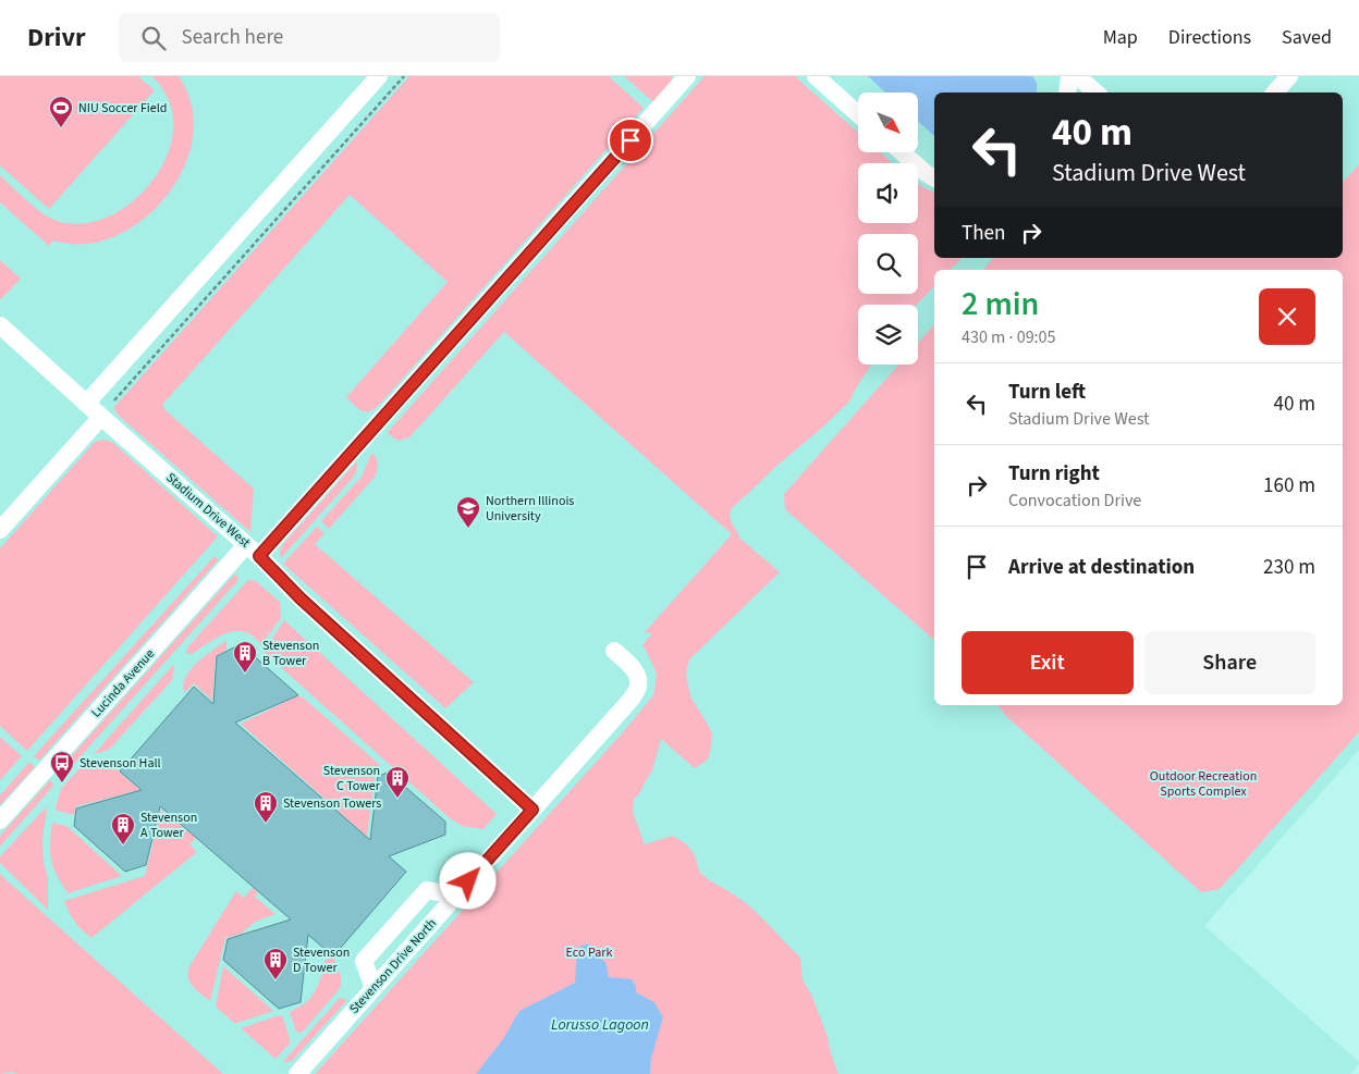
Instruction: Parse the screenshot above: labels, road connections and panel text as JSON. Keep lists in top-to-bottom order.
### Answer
{
  "streets": {
    "street": ["Stadium Drive West", "Lucinda Avenue", "Stevenson Drive North"]
  },
  "crossings": [
    ["Stadium Drive West", "Lucinda Avenue"],
    ["Stadium Drive West", "Stevenson Drive North"]
  ],
  "water": ["Lorusso Lagoon"],
  "parks": ["Outdoor Recreation Sports Complex", "Eco Park"],
  "places": {
    "sports": ["NIU Soccer Field"],
    "school or university": ["Northern Illinois University"],
    "building": [
      "Stevenson B Tower",
      "Stevenson C Tower",
      "Stevenson Towers",
      "Stevenson A Tower",
      "Stevenson D Tower"
    ],
    "bus stop": ["Stevenson Hall"]
  },
  "north": "bottom right",
  "page": {
    "header": "Drivr",
    "search": "Search here",
    "nav": ["Map", "Directions", "Saved"],
    "turn": ["40 m", "Stadium Drive West"],
    "then": "Then",
    "heading": ["2 min", "430 m · 09:05"],
    "list": [
      {
        "name": "Turn left",
        "note": "Stadium Drive West",
        "value": "40 m"
      },
      {
        "name": "Turn right",
        "note": "Convocation Drive",
        "value": "160 m"
      },
      {
        "name": "Arrive at destination",
        "value": "230 m"
      }
    ],
    "buttons": ["Exit", "Share"]
  }
}
